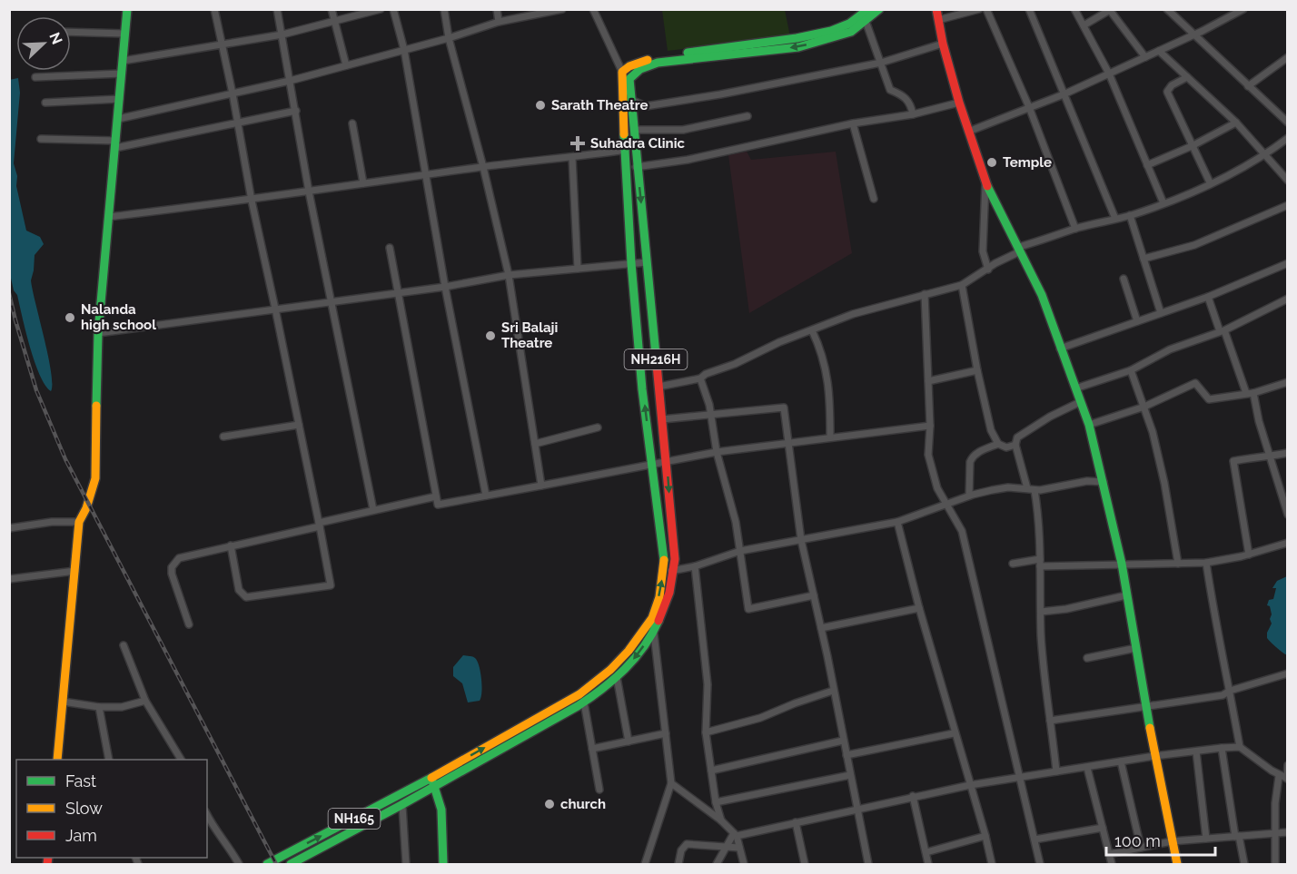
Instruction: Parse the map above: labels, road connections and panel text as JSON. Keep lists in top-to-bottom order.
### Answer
{
  "streets": {
    "main road": ["NH216H", "NH165"]
  },
  "crossings": [
    ["NH216H", "NH165"]
  ],
  "places": {
    "other": [
      "Sarath Theatre",
      "Temple",
      "Nalanda high school",
      "Sri Balaji Theatre",
      "church"
    ],
    "health": ["Suhadra Clinic"]
  },
  "legend": ["Fast", "Slow", "Jam"],
  "scale_bar": "100 m",
  "north": "top right"
}
